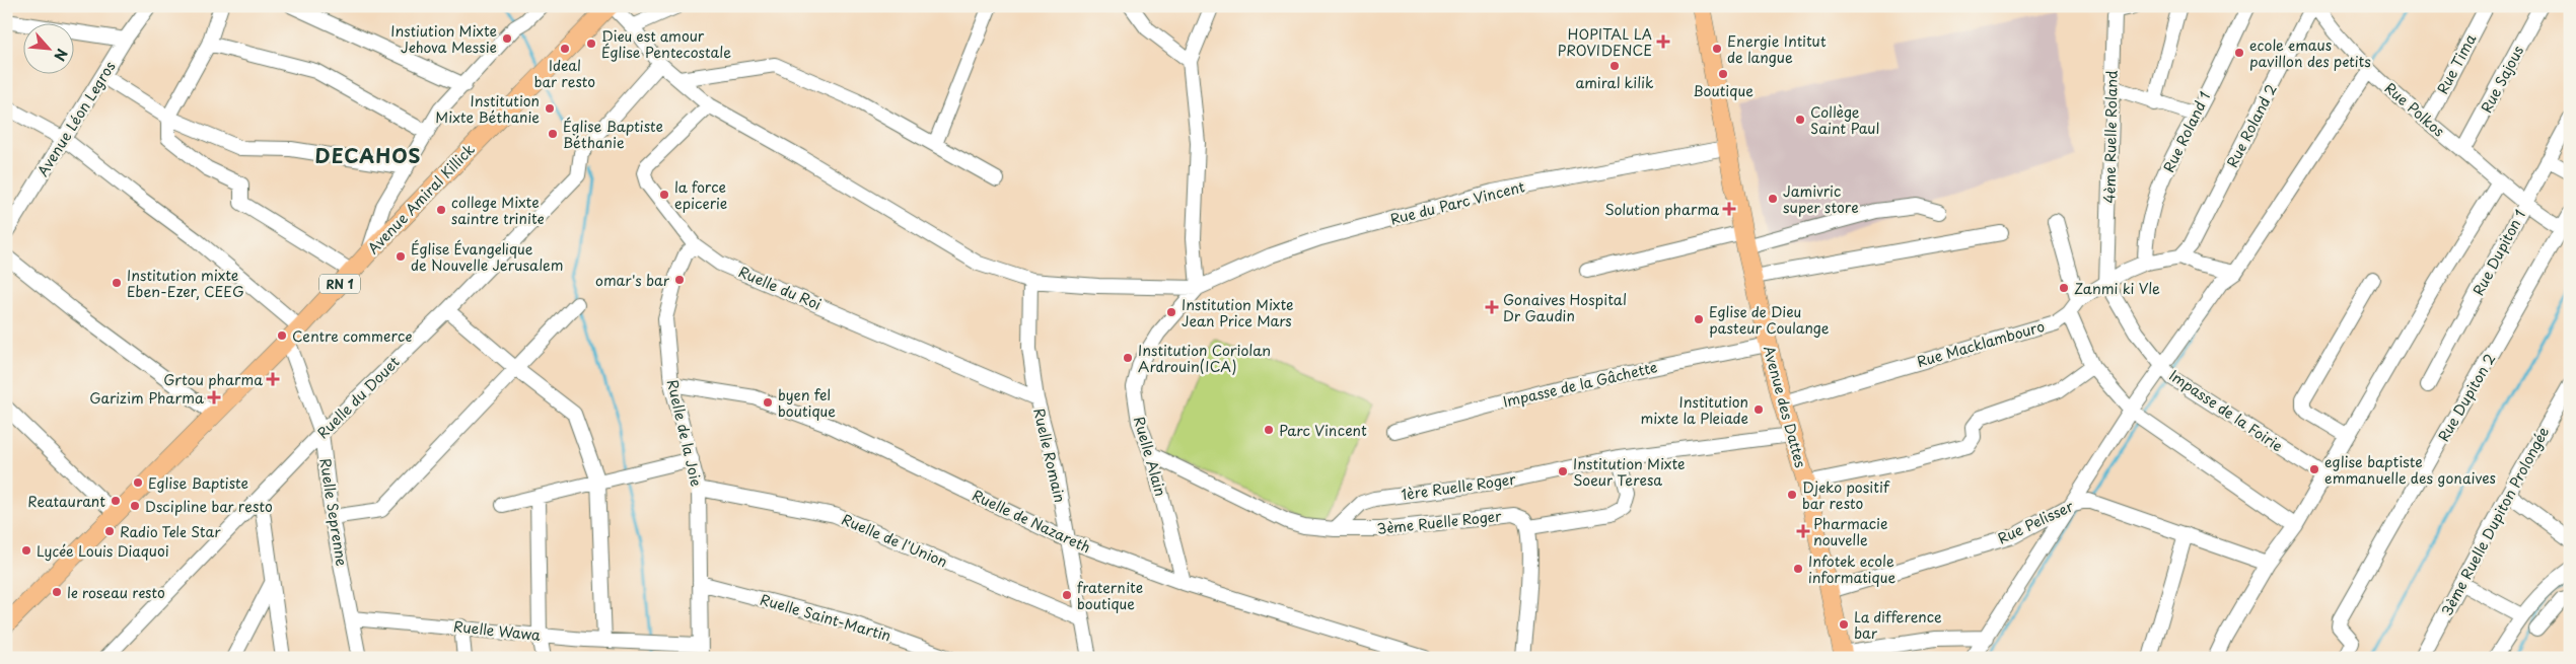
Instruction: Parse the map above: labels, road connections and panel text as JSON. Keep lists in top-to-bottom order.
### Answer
{
  "streets": {
    "main road": ["Avenue Amiral Killick", "RN 1", "Avenue des Dattes"],
    "street": [
      "Rue Tima",
      "Rue Sajous",
      "Rue Polkos",
      "Avenue Léon Legros",
      "Rue Roland 2",
      "Rue Roland 1",
      "4ème Ruelle Roland",
      "Rue du Parc Vincent",
      "Rue Dupiton 1",
      "Ruelle du Roi",
      "Rue Macklambouro",
      "Impasse de la Gâchette",
      "Ruelle du Douet",
      "Rue Dupiton 2",
      "Impasse de la Foirie",
      "Ruelle de la Joie",
      "Ruelle Romain",
      "Ruelle Alain",
      "1ère Ruelle Roger",
      "Ruelle Seprenne",
      "Ruelle de Nazareth",
      "3ème Ruelle Dupiton Prolongée",
      "3ème Ruelle Roger",
      "Rue Pelisser",
      "Ruelle de l'Union",
      "Ruelle Saint-Martin",
      "Ruelle Wawa"
    ]
  },
  "crossings": [
    ["Rue Tima", "Rue Polkos"],
    ["Rue Sajous", "Rue Polkos"],
    ["Rue Polkos", "Rue Roland 2"],
    ["Rue Polkos", "Rue Dupiton 1"],
    ["Rue Polkos", "Rue Dupiton 2"],
    ["Rue Roland 2", "Rue Macklambouro"],
    ["Rue Roland 1", "Rue Macklambouro"],
    ["4ème Ruelle Roland", "Rue Macklambouro"],
    ["4ème Ruelle Roland", "Impasse de la Foirie"],
    ["Avenue Amiral Killick", "RN 1"],
    ["Avenue Amiral Killick", "Ruelle Seprenne"],
    ["Rue du Parc Vincent", "Avenue des Dattes"],
    ["Rue du Parc Vincent", "Ruelle Alain"],
    ["Ruelle du Roi", "Ruelle de la Joie"],
    ["Ruelle du Roi", "Ruelle Romain"],
    ["Rue Macklambouro", "Avenue des Dattes"],
    ["Rue Macklambouro", "Impasse de la Foirie"],
    ["Impasse de la Gâchette", "Avenue des Dattes"],
    ["Ruelle du Douet", "Ruelle Seprenne"],
    ["Avenue des Dattes", "1ère Ruelle Roger"],
    ["Avenue des Dattes", "Rue Pelisser"],
    ["Ruelle de la Joie", "Ruelle de Nazareth"],
    ["Ruelle de la Joie", "Ruelle de l'Union"],
    ["Ruelle de la Joie", "Ruelle Saint-Martin"],
    ["Ruelle de la Joie", "Ruelle Wawa"],
    ["Ruelle Romain", "Ruelle de Nazareth"],
    ["Ruelle Romain", "Ruelle de l'Union"],
    ["Ruelle Alain", "Ruelle de Nazareth"],
    ["1ère Ruelle Roger", "3ème Ruelle Roger"],
    ["Ruelle Seprenne", "Ruelle Wawa"]
  ],
  "districts": ["DECAHOS"],
  "places": {
    "other": [
      "Instiution Mixte Jehova Messie",
      "Dieu est amour Église Pentecostale",
      "Ideal bar resto",
      "Energie Intitut de langue",
      "ecole emaus pavillon des petits",
      "amiral kilik",
      "Boutique",
      "Institution Mixte Béthanie",
      "Collège Saint Paul",
      "Église Baptiste Béthanie",
      "la force epicerie",
      "Jamivric super store",
      "college Mixte saintre trinite",
      "Église Évangelique de Nouvelle Jerusalem",
      "omar's bar",
      "Institution mixte Eben-Ezer, CEEG",
      "Zanmi ki Vle",
      "Institution Mixte Jean Price Mars",
      "Eglise de Dieu pasteur Coulange",
      "Centre commerce",
      "Institution Coriolan Ardrouin(ICA)",
      "byen fel boutique",
      "Institution mixte la Pleiade",
      "Parc Vincent",
      "eglise baptiste emmanuelle des gonaives",
      "Institution Mixte Soeur Teresa",
      "Eglise Baptiste",
      "Djeko positif bar resto",
      "Reataurant",
      "Dscipline bar resto",
      "Radio Tele Star",
      "Lycée Louis Diaquoi",
      "Infotek ecole informatique",
      "le roseau resto",
      "fraternite boutique",
      "La difference bar"
    ],
    "health": [
      "HOPITAL LA PROVIDENCE",
      "Solution pharma",
      "Gonaives Hospital Dr Gaudin",
      "Grtou pharma",
      "Garizim Pharma",
      "Pharmacie nouvelle"
    ]
  },
  "north": "bottom right"
}
